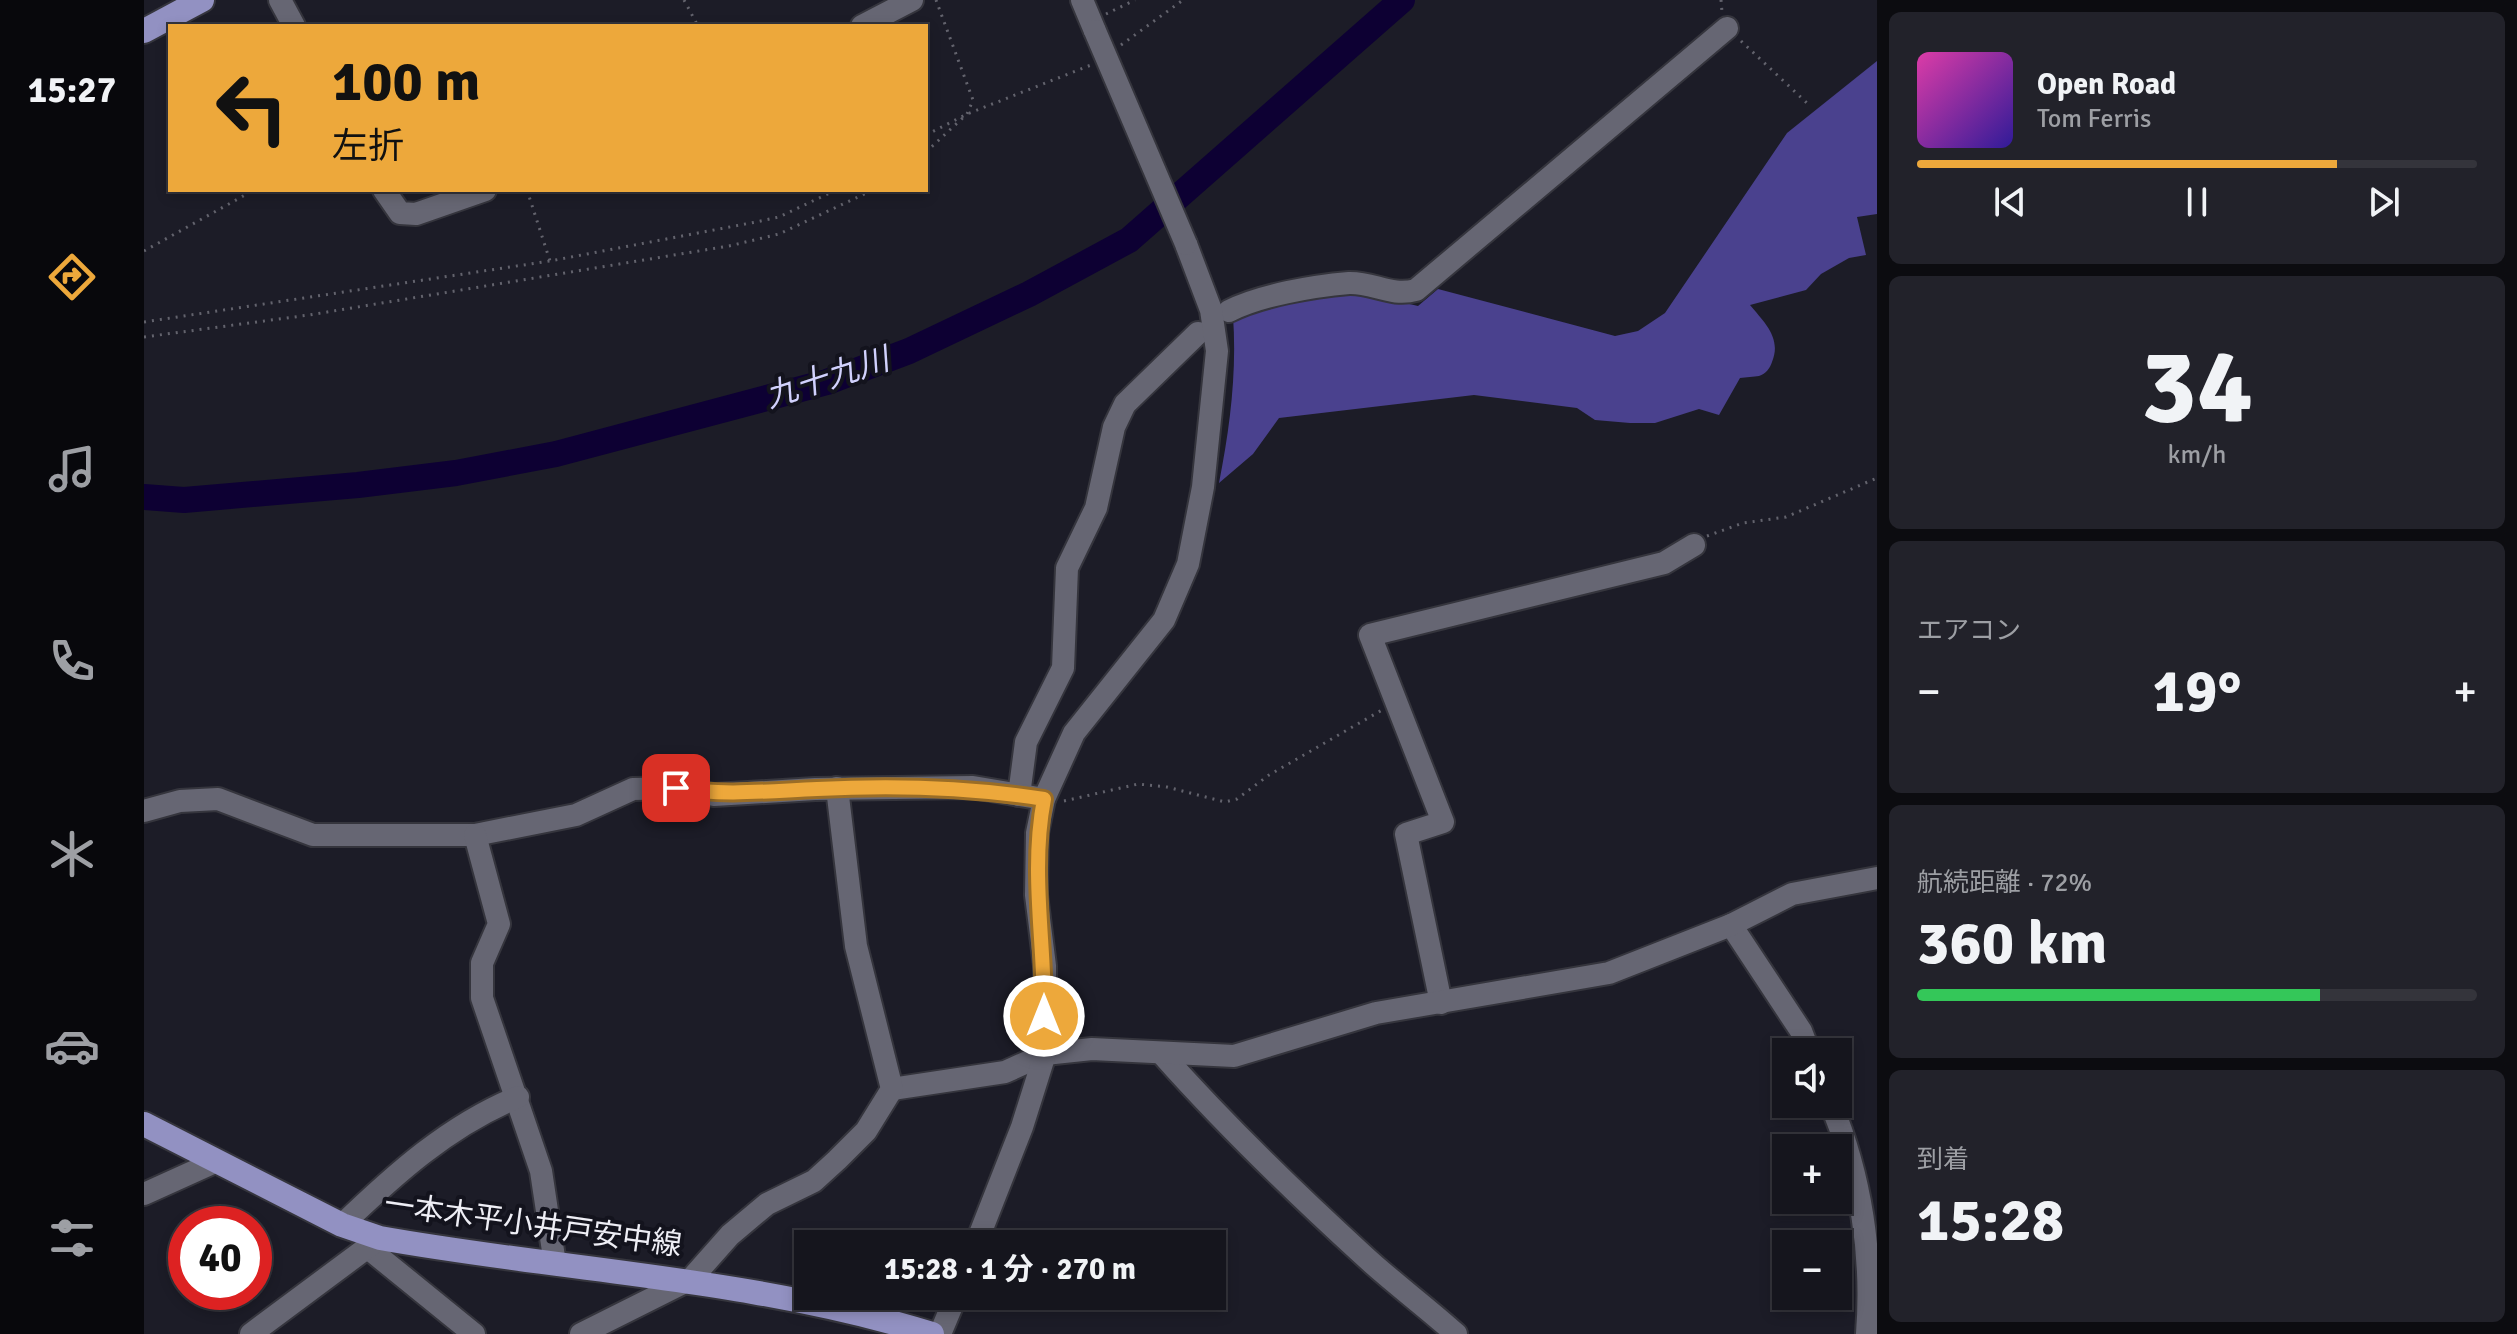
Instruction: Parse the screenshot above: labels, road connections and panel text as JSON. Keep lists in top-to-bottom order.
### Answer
{
  "streets": {
    "main road": ["一本木平小井戸安中線"]
  },
  "water": ["九十九川"],
  "page": {
    "tabs": "15:27",
    "turn": ["100 m", "左折"],
    "song": ["Open Road", "Tom Ferris"],
    "tile": [
      ["34", "km/h"],
      "エアコン",
      ["航続距離 · 72%", "360 km"],
      ["到着", "15:28"]
    ],
    "heat": ["−", "19°", "+"],
    "map_buttons": ["+", "−"],
    "limit": "40",
    "trip": "15:28 · 1 分 · 270 m"
  }
}
